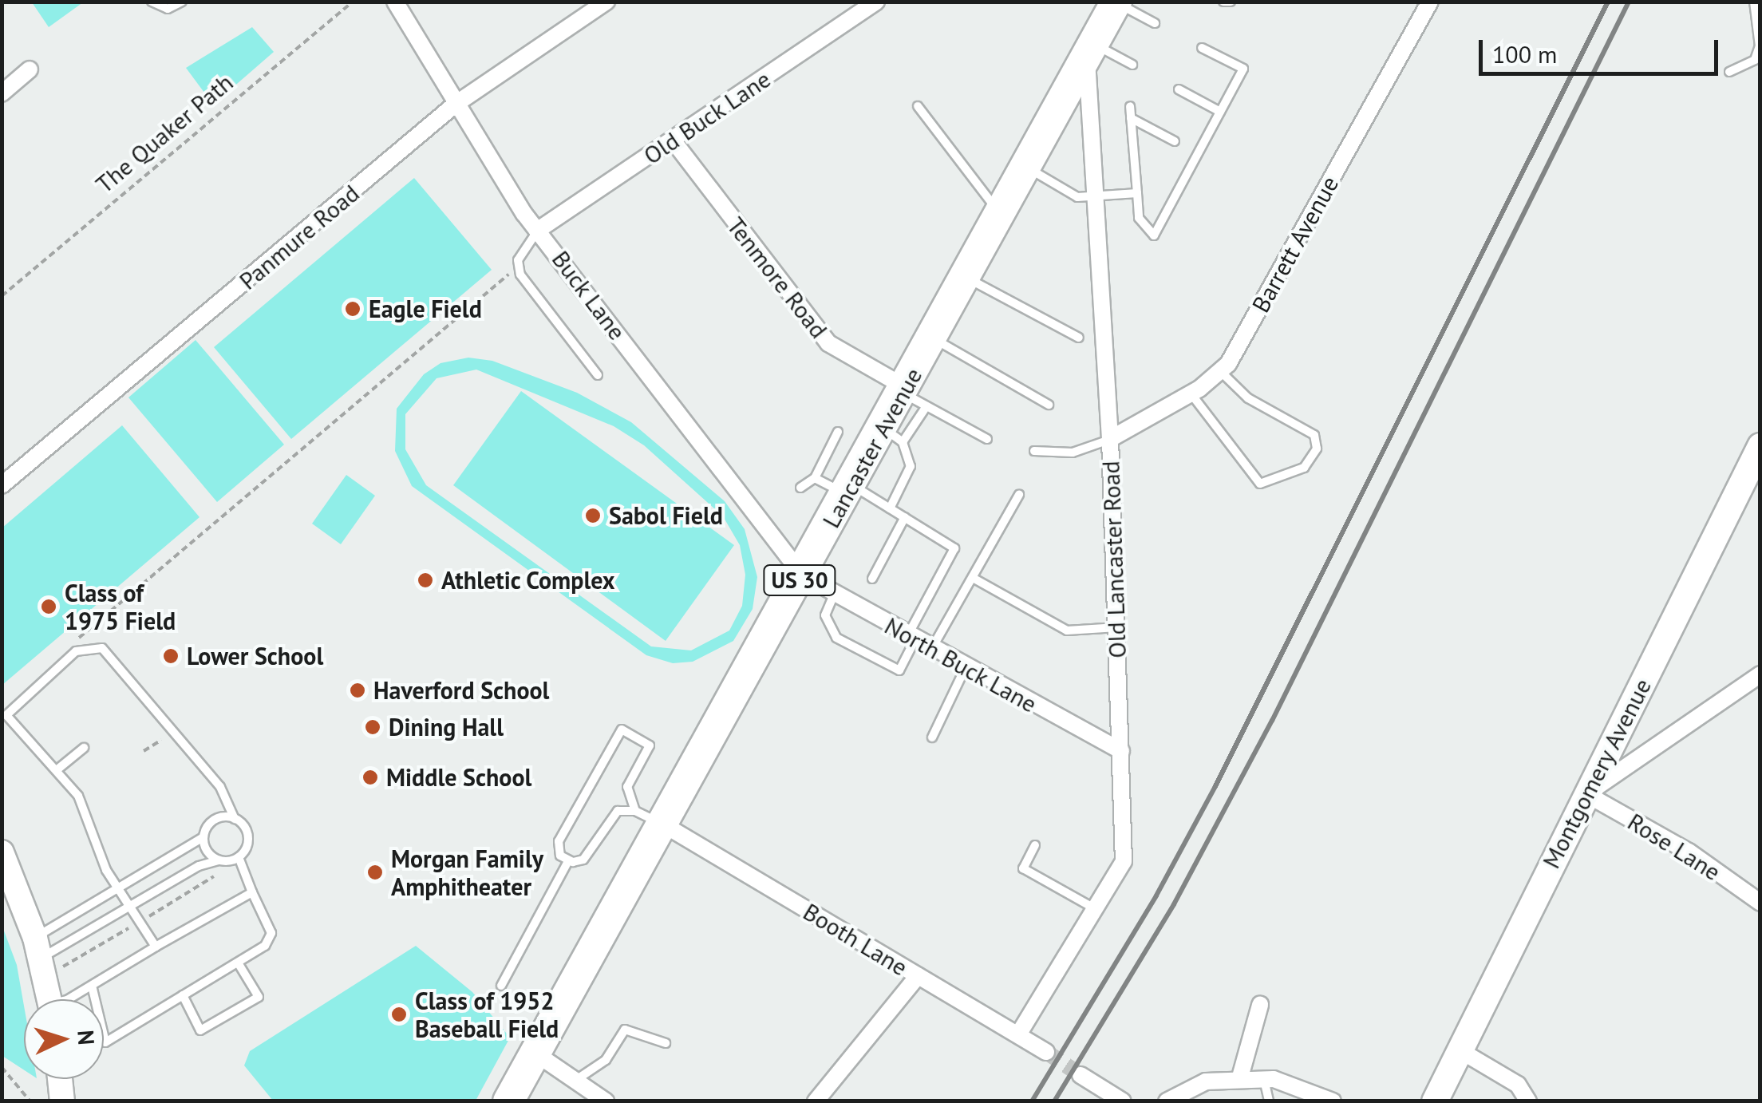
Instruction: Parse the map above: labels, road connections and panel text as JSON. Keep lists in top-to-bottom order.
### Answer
{
  "streets": {
    "highway": ["Lancaster Avenue", "US 30"],
    "main road": ["Montgomery Avenue"],
    "street": [
      "Old Buck Lane",
      "Panmure Road",
      "Barrett Avenue",
      "Tenmore Road",
      "Buck Lane",
      "Old Lancaster Road",
      "North Buck Lane",
      "Rose Lane",
      "Booth Lane"
    ],
    "path": ["The Quaker Path"]
  },
  "crossings": [
    ["Old Buck Lane", "Tenmore Road"],
    ["Old Buck Lane", "Buck Lane"],
    ["Panmure Road", "Buck Lane"],
    ["Barrett Avenue", "Old Lancaster Road"],
    ["Tenmore Road", "Lancaster Avenue"],
    ["Buck Lane", "Lancaster Avenue"],
    ["Buck Lane", "North Buck Lane"],
    ["Lancaster Avenue", "Old Lancaster Road"],
    ["Lancaster Avenue", "North Buck Lane"],
    ["Lancaster Avenue", "Booth Lane"],
    ["Old Lancaster Road", "North Buck Lane"],
    ["Old Lancaster Road", "Booth Lane"],
    ["Montgomery Avenue", "Rose Lane"]
  ],
  "places": [
    "Eagle Field",
    "Sabol Field",
    "Athletic Complex",
    "Class of 1975 Field",
    "Lower School",
    "Haverford School",
    "Dining Hall",
    "Middle School",
    "Morgan Family Amphitheater",
    "Class of 1952 Baseball Field"
  ],
  "scale_bar": "100 m",
  "north": "right"
}
